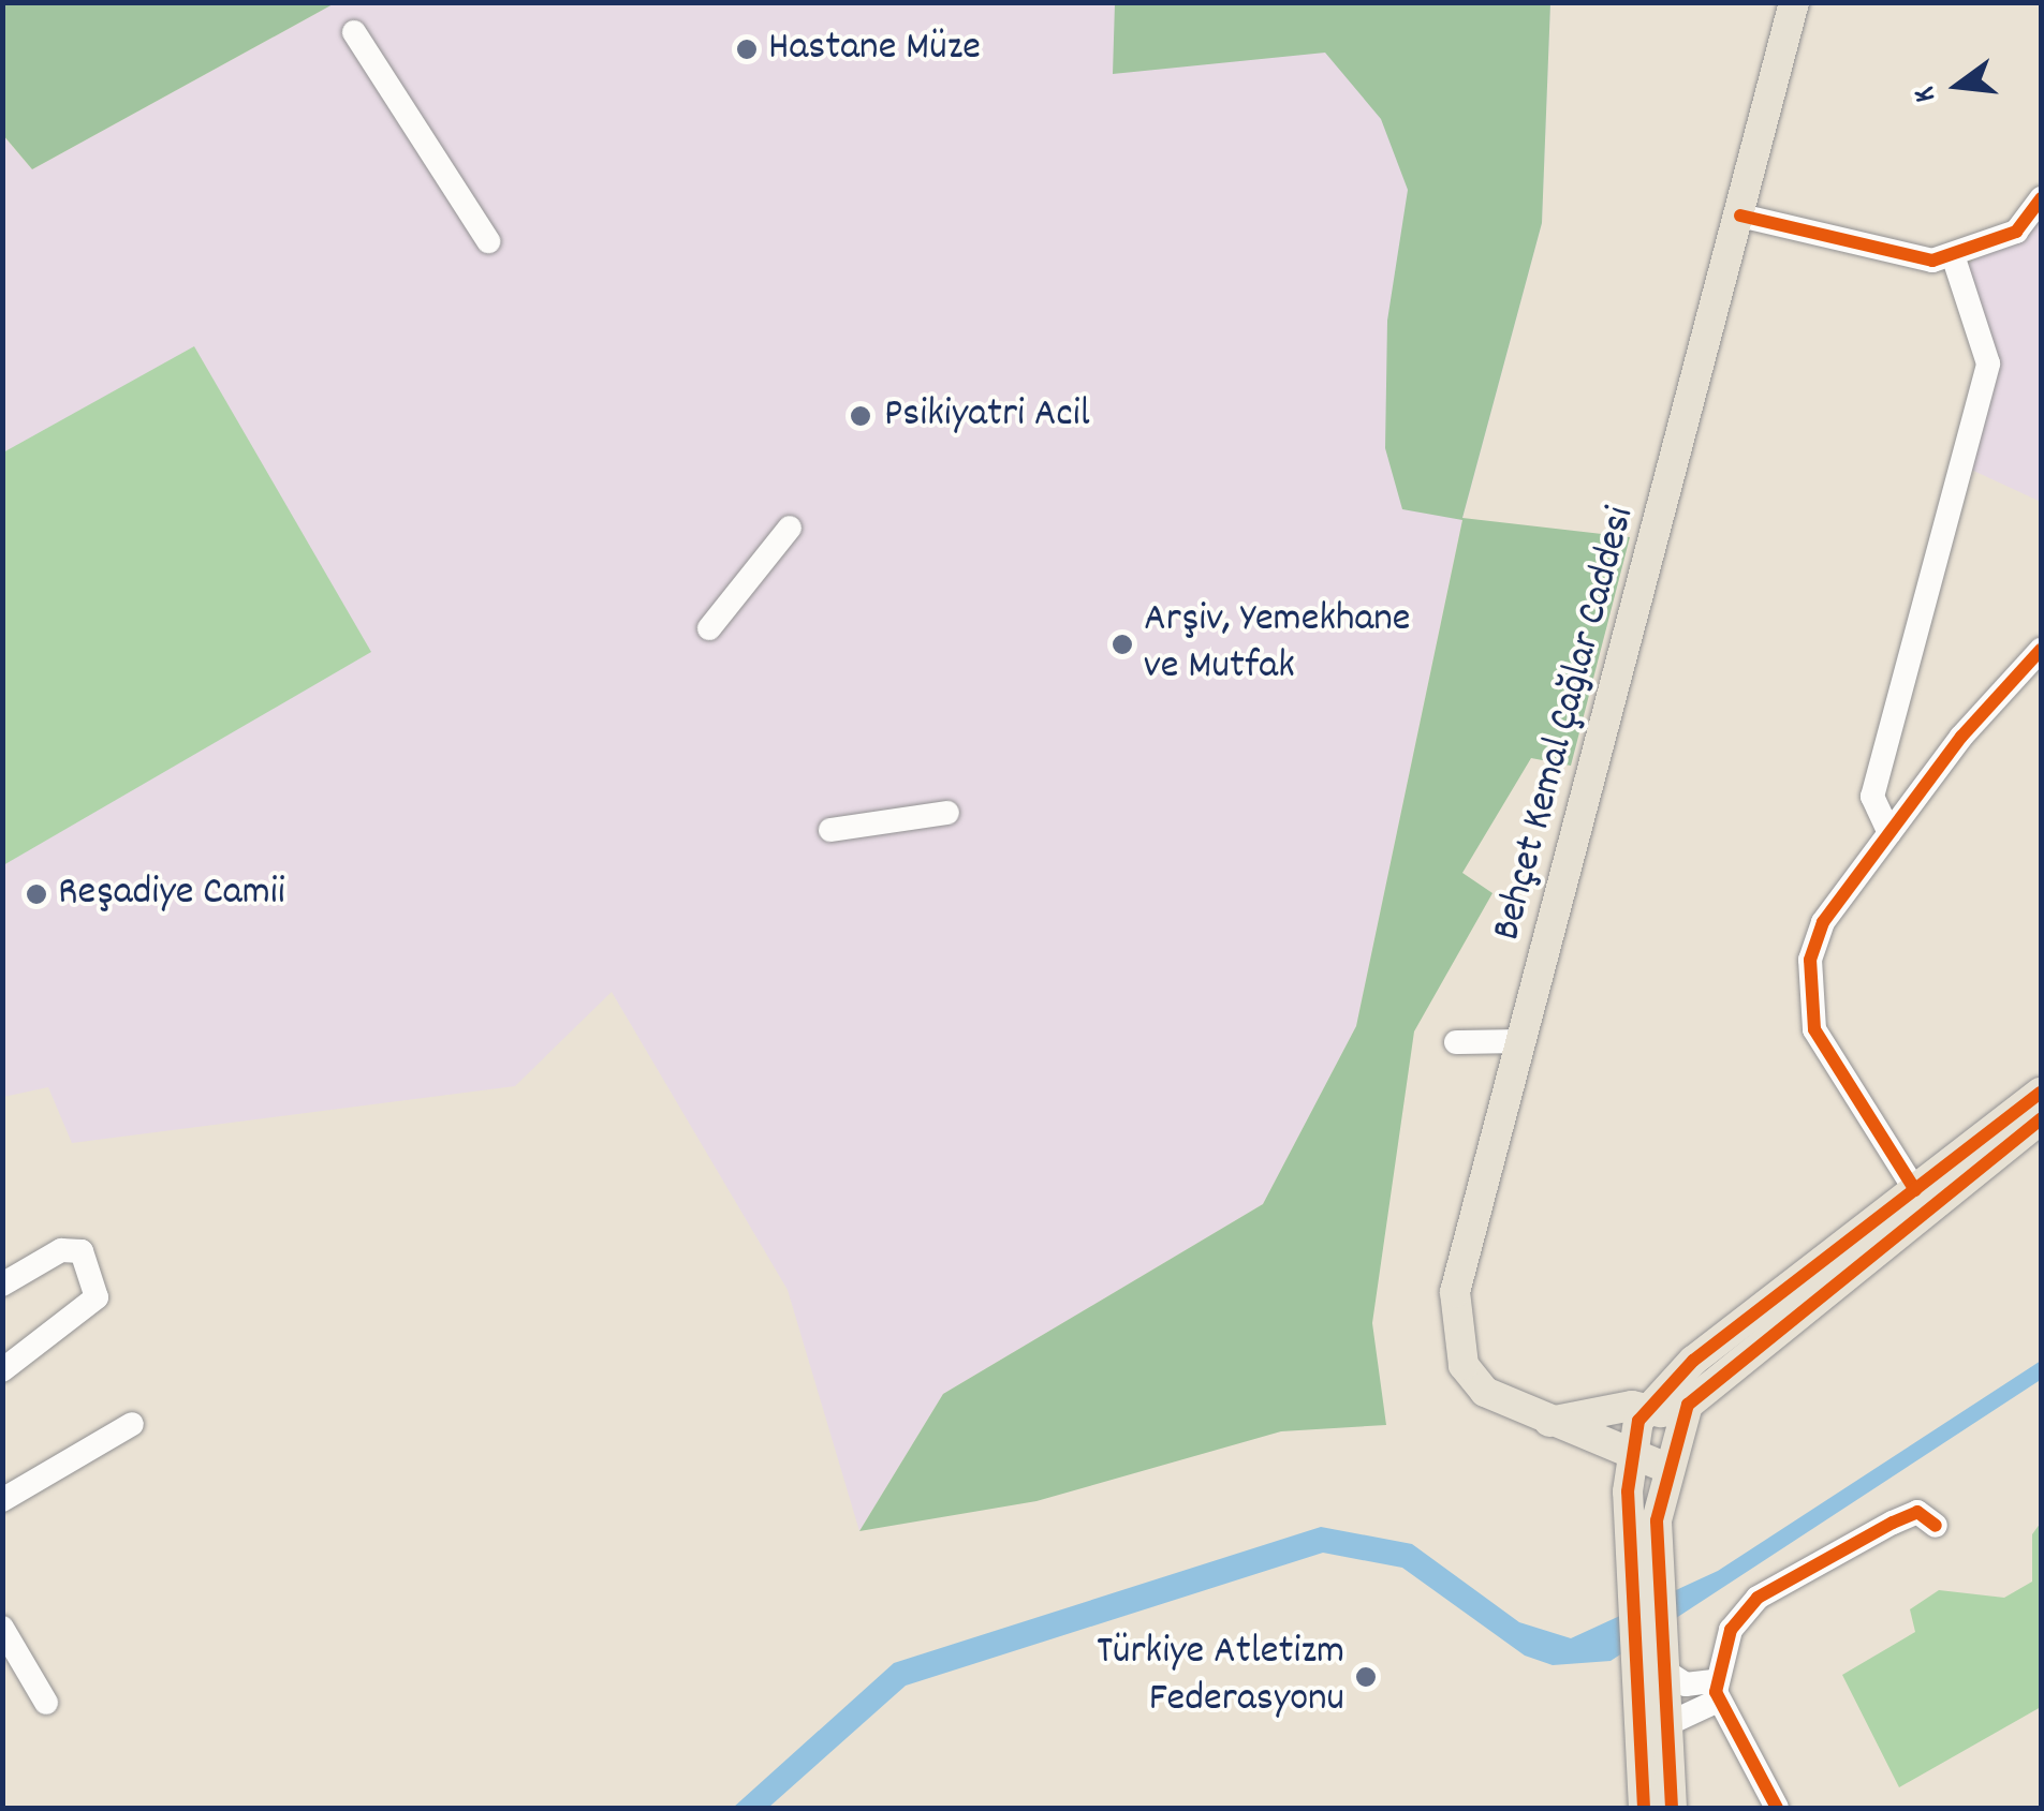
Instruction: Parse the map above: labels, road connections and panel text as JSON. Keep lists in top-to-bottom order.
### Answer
{
  "streets": {
    "main road": ["Behçet Kemal Çağlar Caddesi"]
  },
  "places": [
    "Hastane Müze",
    "Psikiyatri Acil",
    "Arşiv, Yemekhane ve Mutfak",
    "Reşadiye Camii",
    "Türkiye Atletizm Federasyonu"
  ],
  "north": "left"
}
